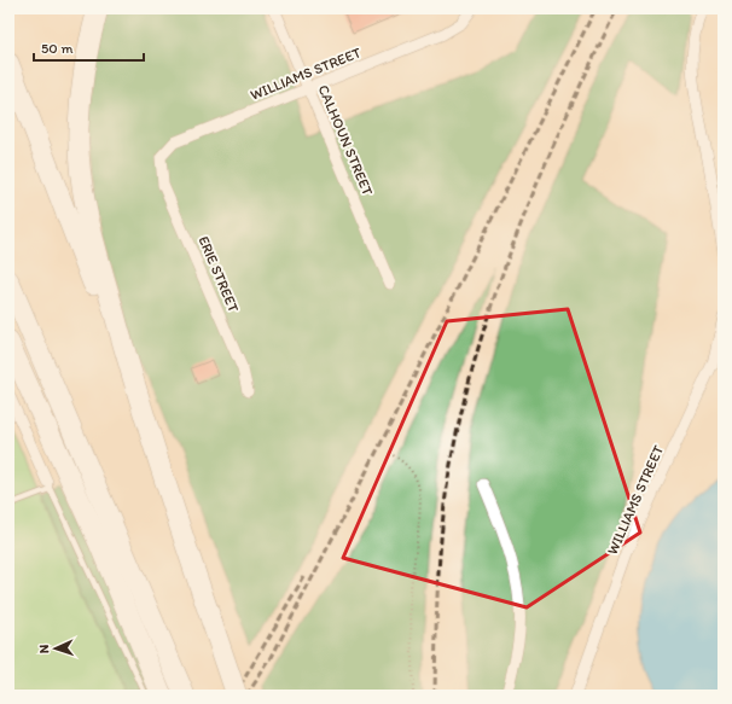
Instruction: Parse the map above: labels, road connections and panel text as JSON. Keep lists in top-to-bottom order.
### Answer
{
  "streets": {
    "street": ["WILLIAMS STREET", "CALHOUN STREET", "ERIE STREET"]
  },
  "crossings": [
    ["WILLIAMS STREET", "CALHOUN STREET"],
    ["WILLIAMS STREET", "ERIE STREET"]
  ],
  "scale_bar": "50 m",
  "north": "left"
}
